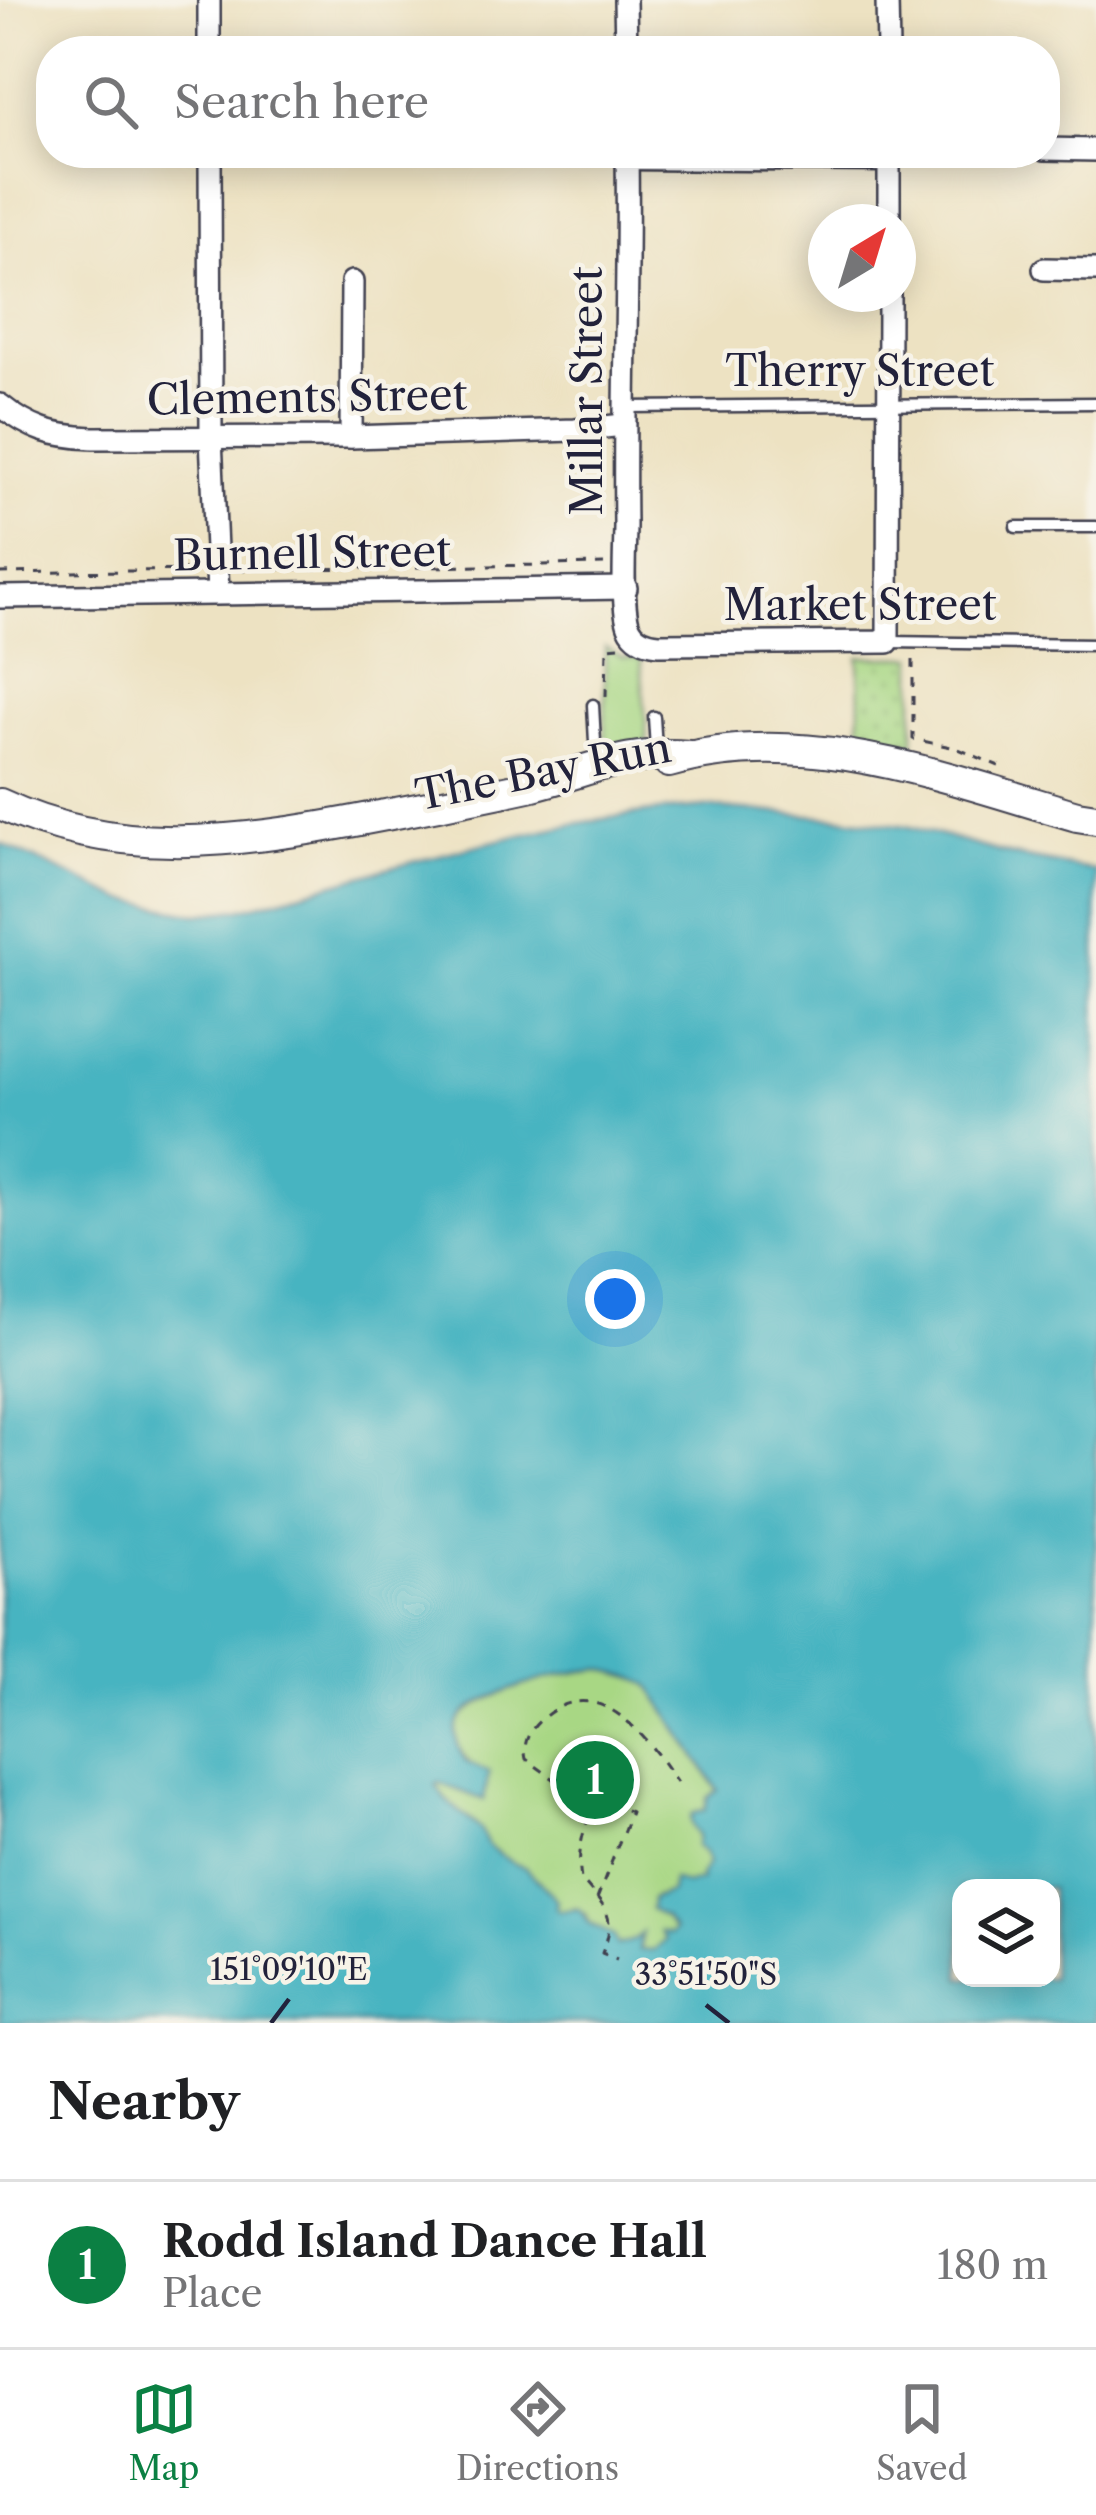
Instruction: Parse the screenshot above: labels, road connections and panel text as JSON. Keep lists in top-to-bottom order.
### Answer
{
  "streets": {
    "street": [
      "Millar Street",
      "Clements Street",
      "Burnell Street",
      "Market Street"
    ],
    "lane": ["Therry Street"]
  },
  "crossings": [
    ["Therry Street", "Millar Street"],
    ["Therry Street", "Clements Street"],
    ["Millar Street", "Clements Street"],
    ["Millar Street", "Burnell Street"],
    ["Millar Street", "Market Street"]
  ],
  "north": "top right",
  "page": {
    "search": "Search here",
    "pins": "1",
    "heading": "Nearby",
    "list": [
      {
        "mark": "1",
        "name": "Rodd Island Dance Hall",
        "note": "Place",
        "value": "180 m"
      }
    ],
    "nav": ["Map", "Directions", "Saved"]
  },
  "coordinates": ["151°09'10\"E", "33°51'50\"S"]
}
